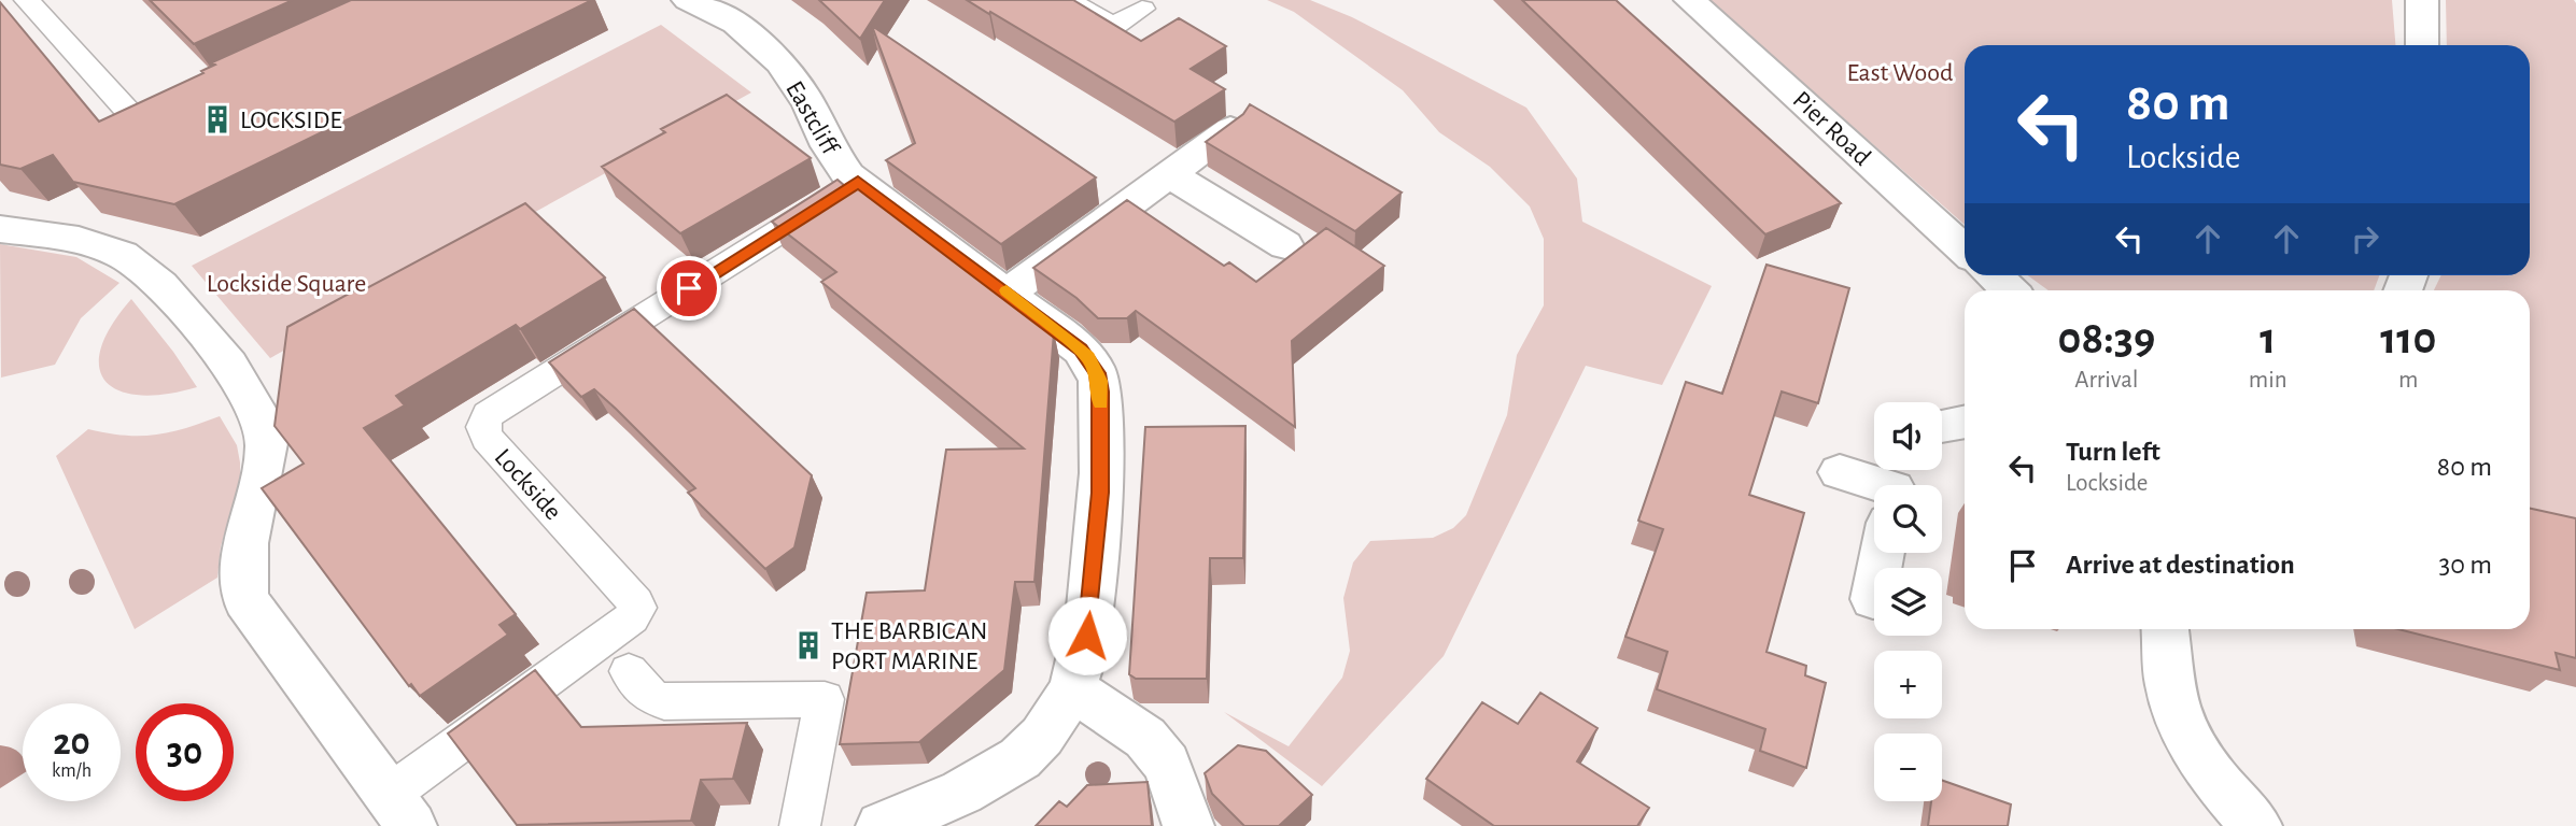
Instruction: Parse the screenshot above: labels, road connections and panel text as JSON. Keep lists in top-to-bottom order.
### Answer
{
  "streets": {
    "street": ["Eastcliff", "Pier Road", "Lockside"]
  },
  "crossings": [
    ["Eastcliff", "Lockside"]
  ],
  "parks": ["East Wood", "Lockside Square"],
  "places": {
    "building": ["LOCKSIDE", "THE BARBICAN PORT MARINE"]
  },
  "page": {
    "turn": ["80 m", "Lockside"],
    "eta": [
      "08:39",
      "Arrival",
      "1",
      "min",
      "110",
      "m"
    ],
    "map_buttons": ["+", "−"],
    "list": [
      {
        "name": "Turn left",
        "note": "Lockside",
        "value": "80 m"
      },
      {
        "name": "Arrive at destination",
        "value": "30 m"
      }
    ],
    "speed": "20 km/h",
    "limit": "30"
  }
}
